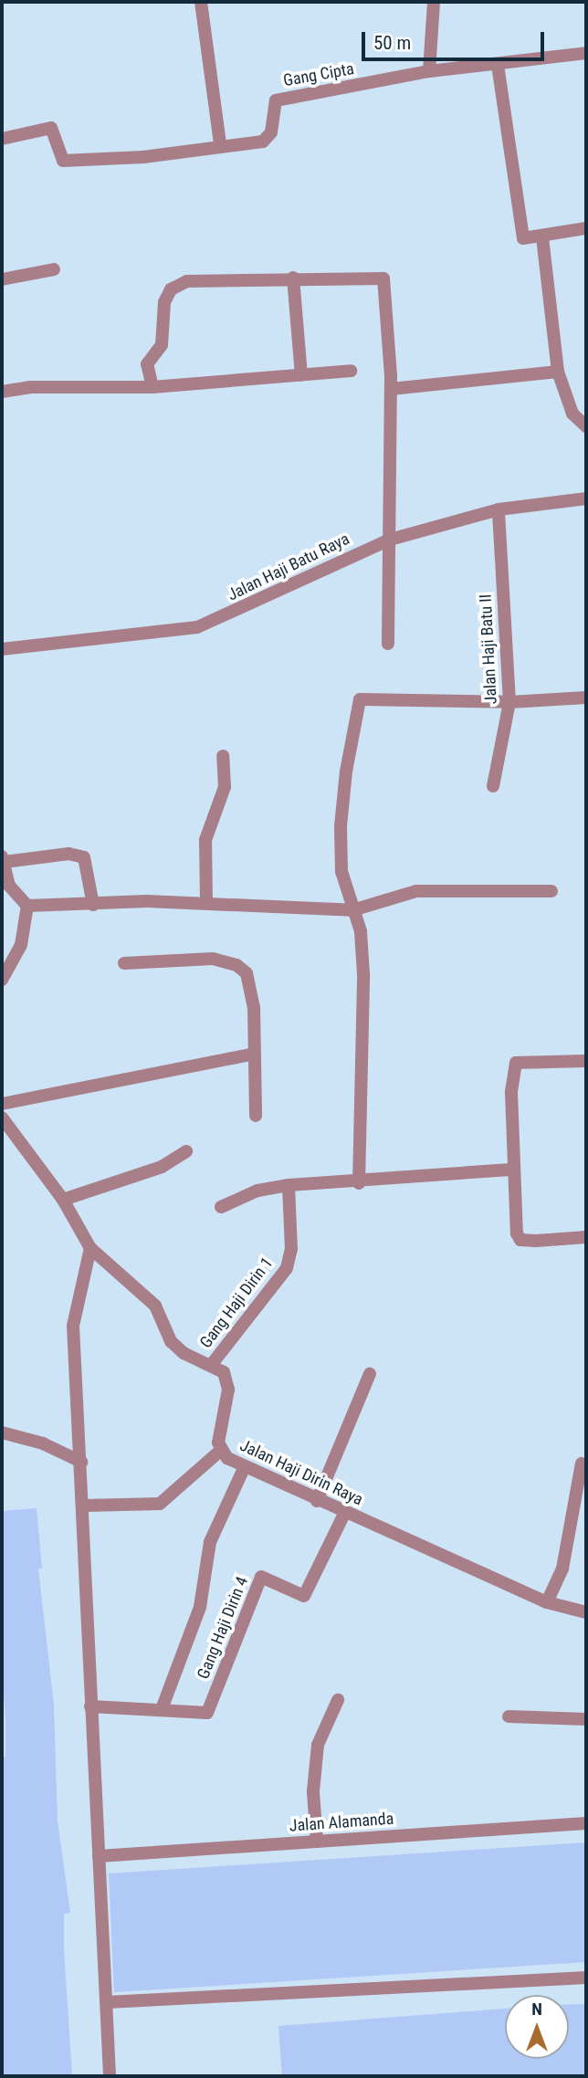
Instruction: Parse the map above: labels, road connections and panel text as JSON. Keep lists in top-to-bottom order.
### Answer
{
  "streets": {
    "street": [
      "Gang Cipta",
      "Jalan Haji Batu Raya",
      "Jalan Haji Batu II",
      "Gang Haji Dirin 1",
      "Jalan Haji Dirin Raya",
      "Gang Haji Dirin 4",
      "Jalan Alamanda"
    ]
  },
  "crossings": [
    ["Jalan Haji Batu Raya", "Jalan Haji Batu II"],
    ["Gang Haji Dirin 1", "Jalan Haji Dirin Raya"],
    ["Jalan Haji Dirin Raya", "Gang Haji Dirin 4"]
  ],
  "scale_bar": "50 m",
  "north": "top"
}
